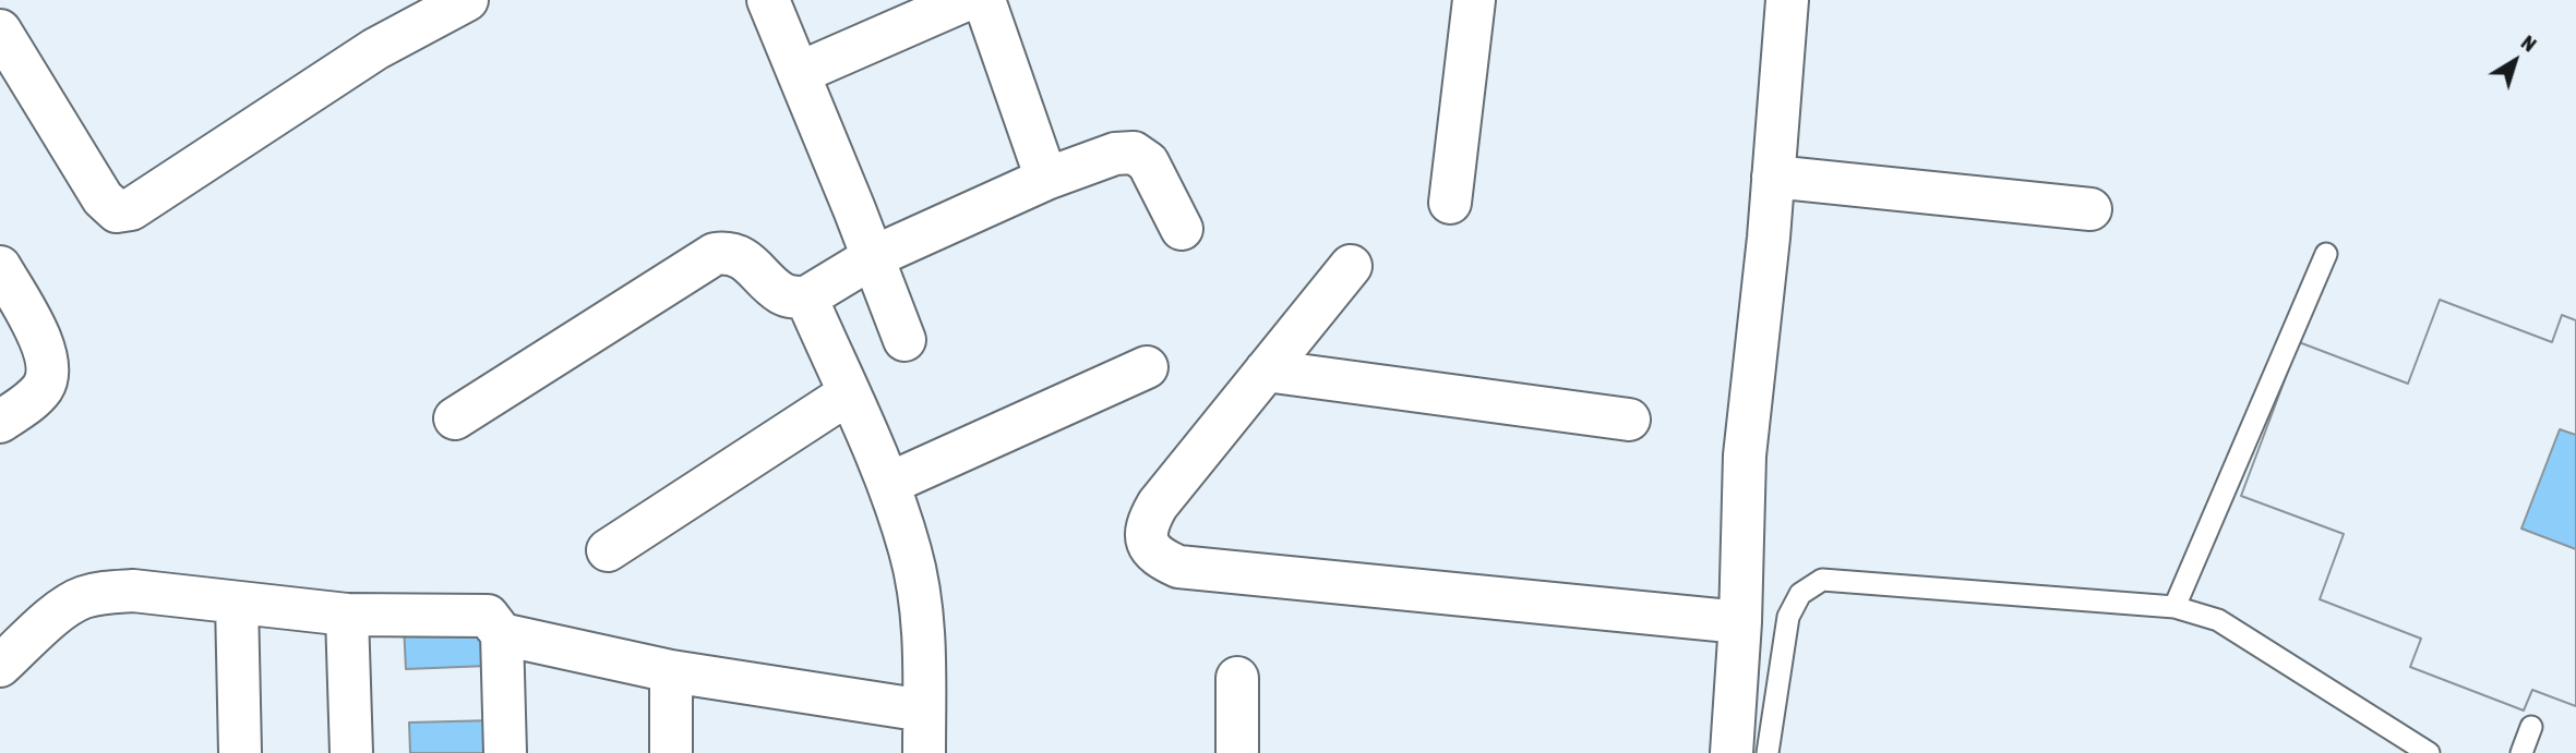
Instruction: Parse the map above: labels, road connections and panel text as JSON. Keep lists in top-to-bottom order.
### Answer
{
  "north": "top right"
}
